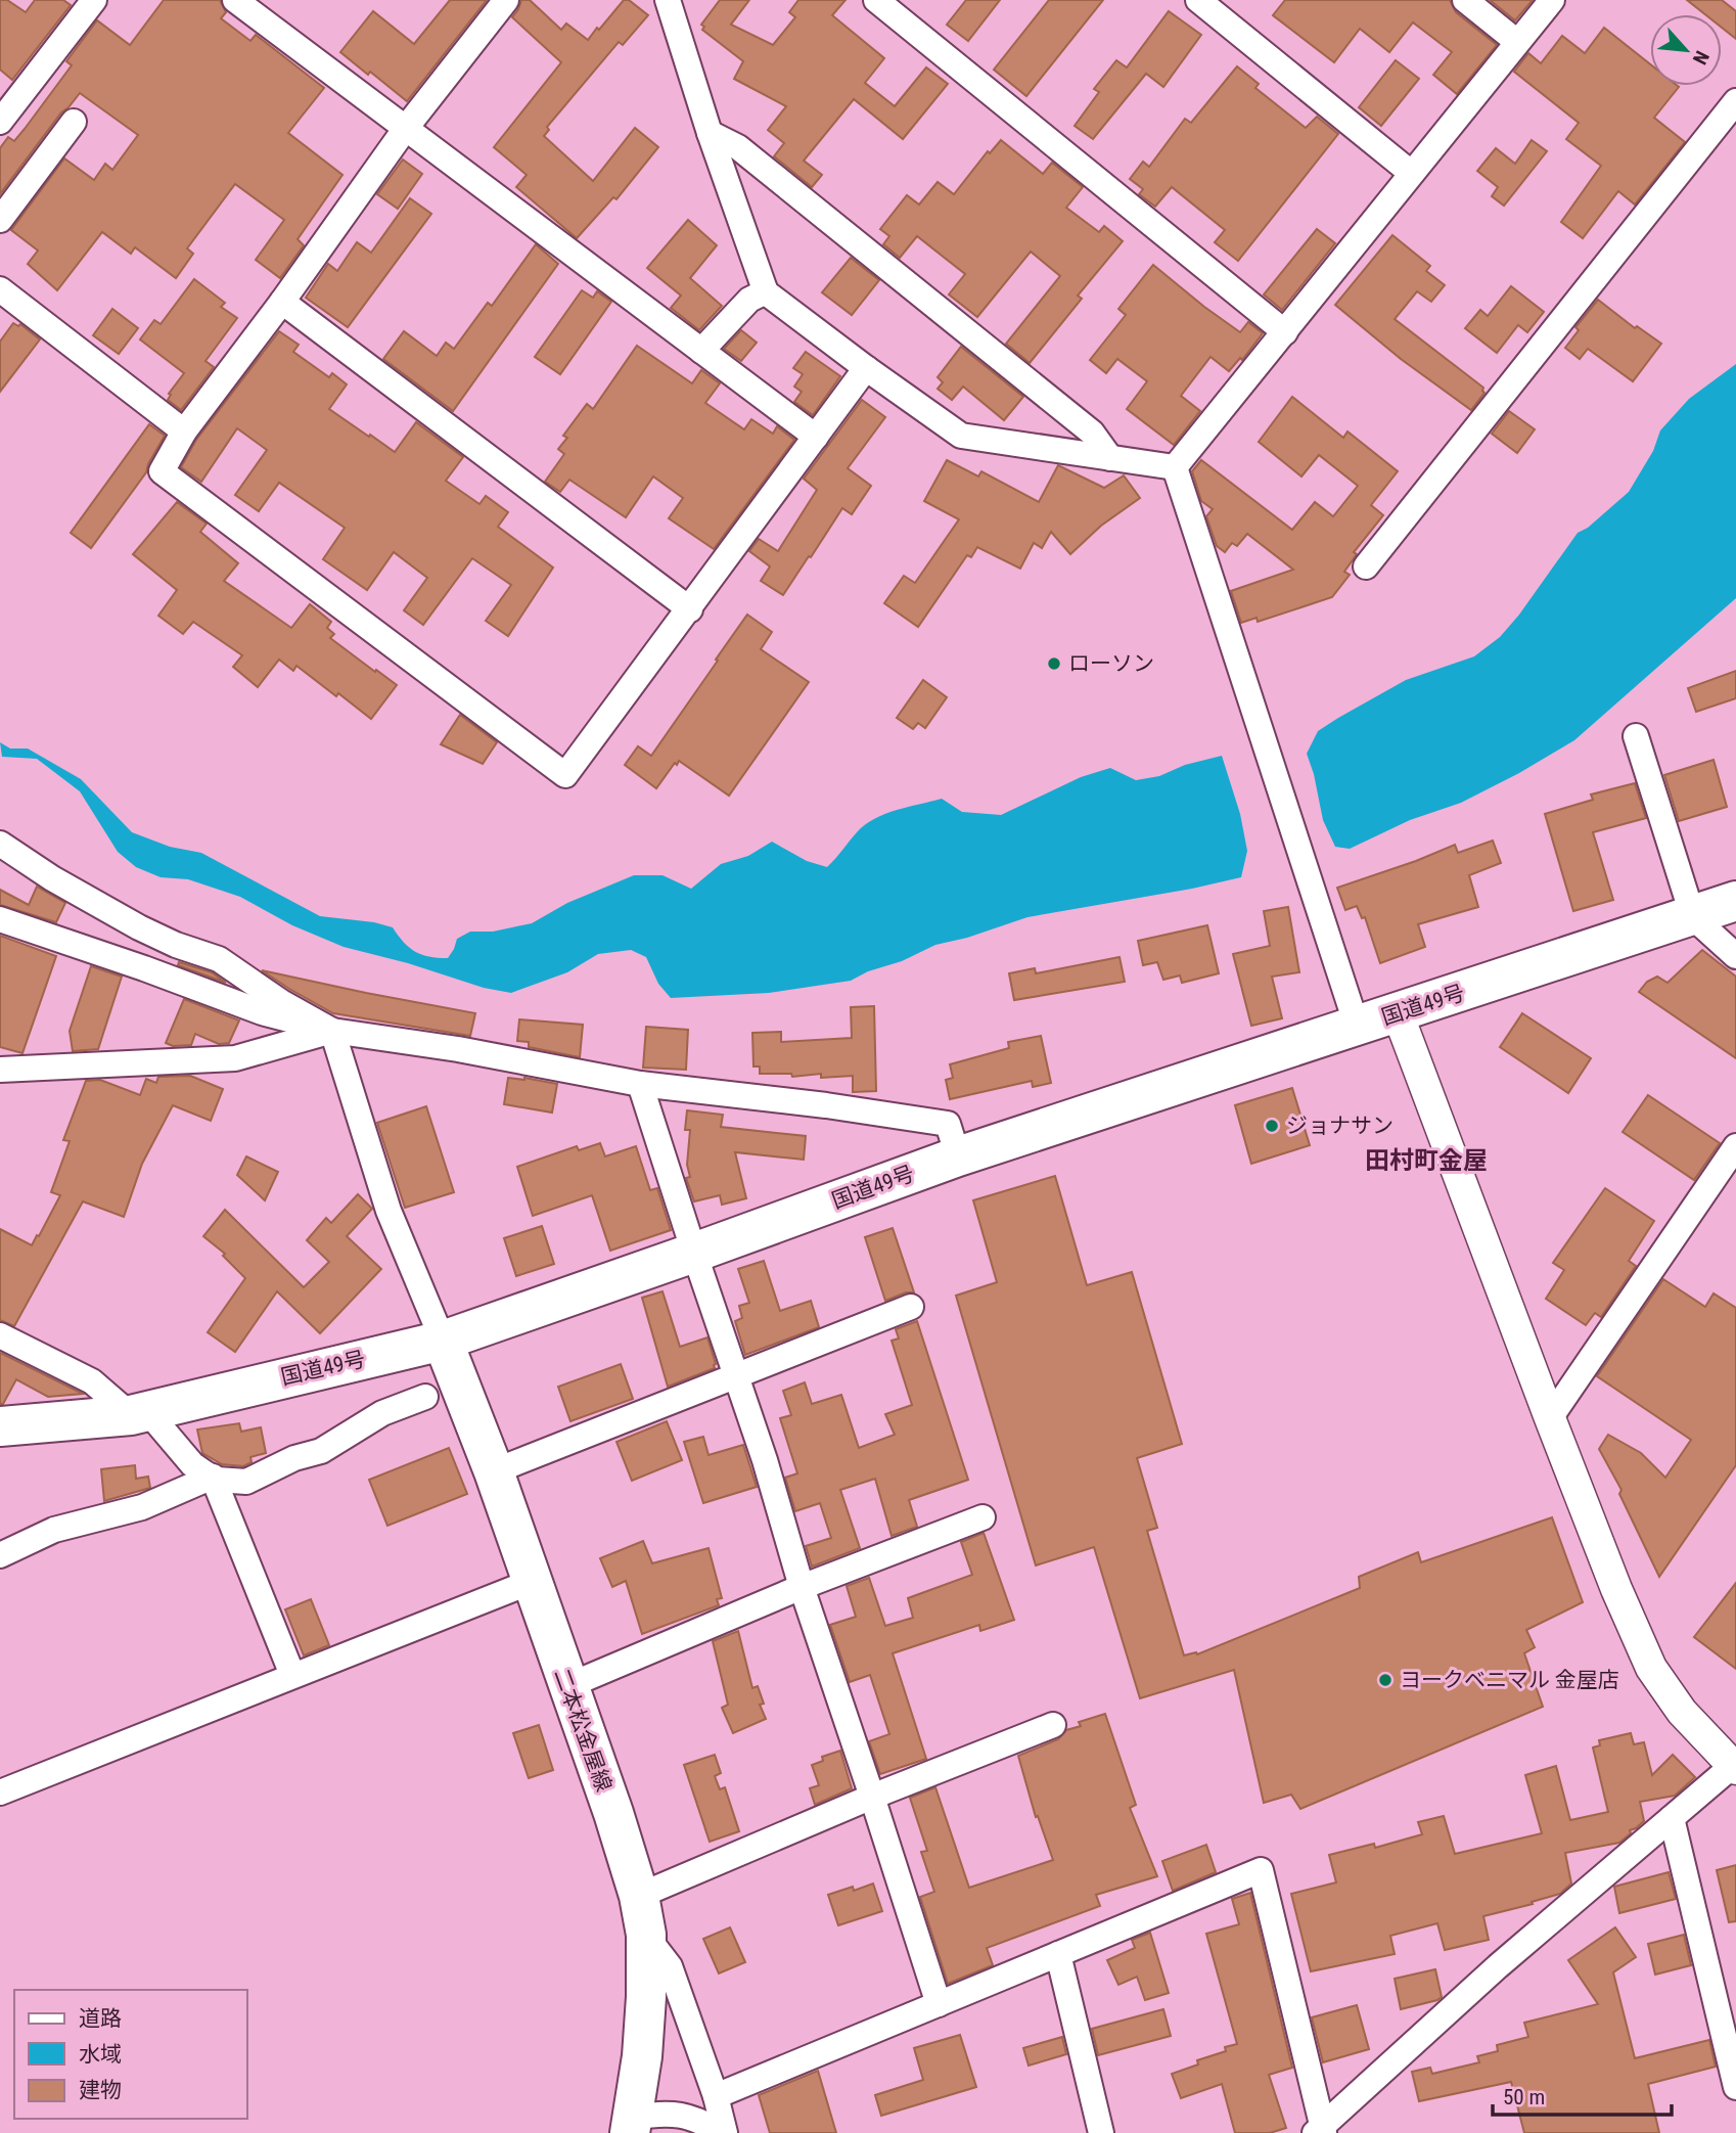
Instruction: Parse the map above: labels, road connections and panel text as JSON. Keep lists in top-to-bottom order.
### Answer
{
  "streets": {
    "main road": ["国道49号", "二本松金屋線"]
  },
  "crossings": [
    ["国道49号", "二本松金屋線"]
  ],
  "districts": ["田村町金屋"],
  "places": ["ローソン", "ジョナサン", "ヨークベニマル 金屋店"],
  "legend": ["道路", "水域", "建物"],
  "scale_bar": "50 m",
  "north": "bottom right"
}
